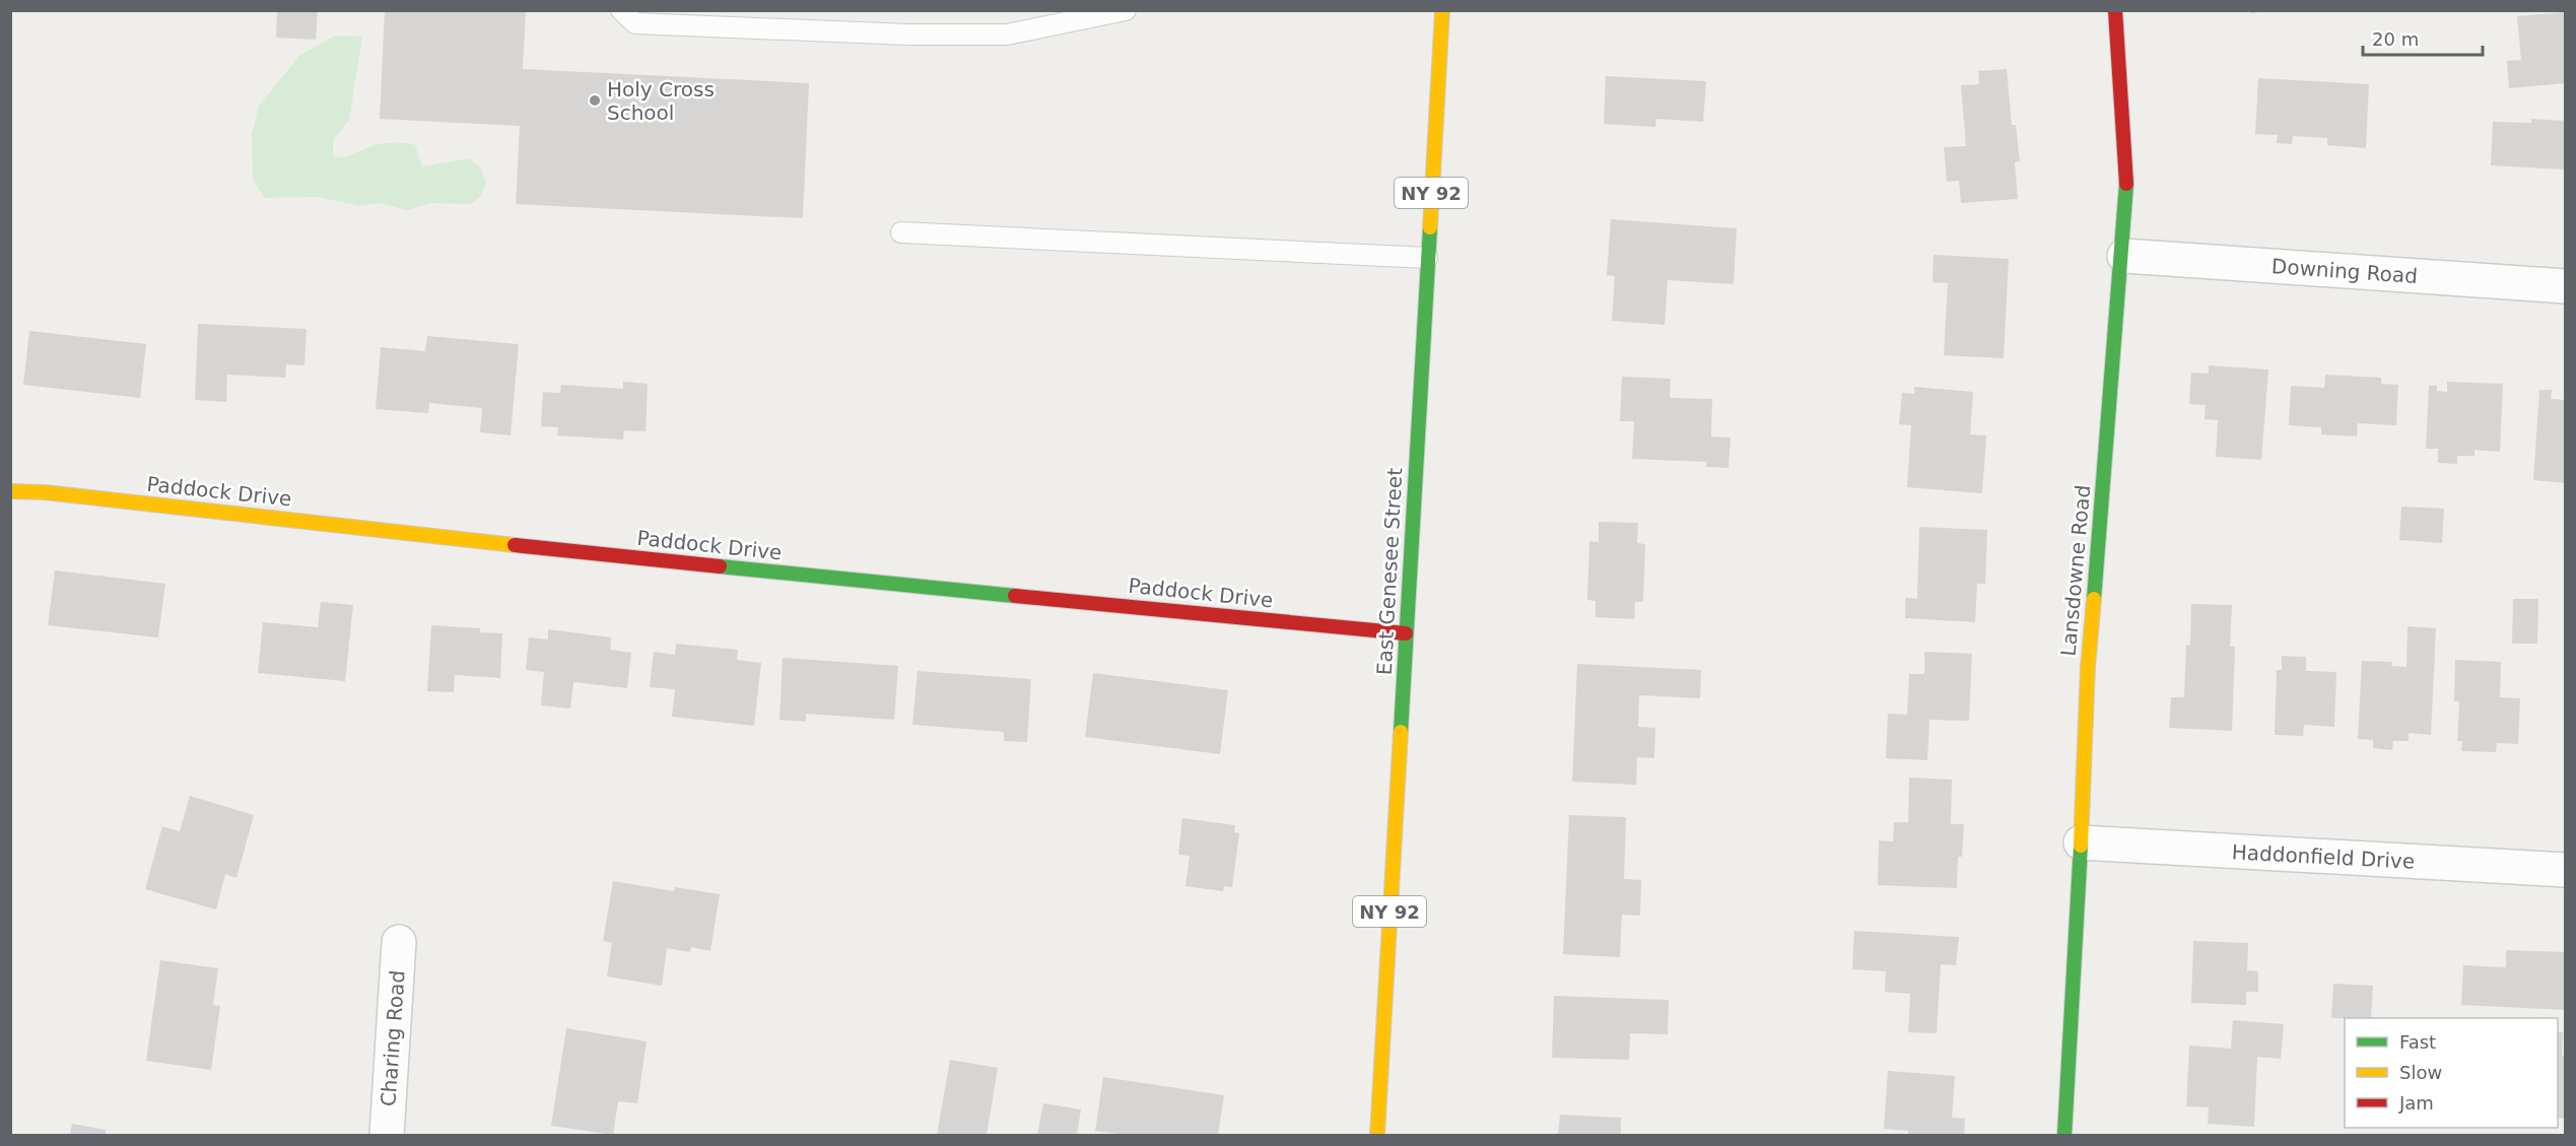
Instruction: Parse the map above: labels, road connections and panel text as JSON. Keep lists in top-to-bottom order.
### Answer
{
  "streets": {
    "street": [
      "NY 92",
      "Downing Road",
      "Paddock Drive",
      "Lansdowne Road",
      "East Genesee Street",
      "Haddonfield Drive",
      "Charing Road"
    ]
  },
  "crossings": [
    ["Downing Road", "Lansdowne Road"],
    ["Paddock Drive", "East Genesee Street"],
    ["Lansdowne Road", "Haddonfield Drive"]
  ],
  "places": ["Holy Cross School"],
  "legend": ["Fast", "Slow", "Jam"],
  "scale_bar": "20 m"
}
